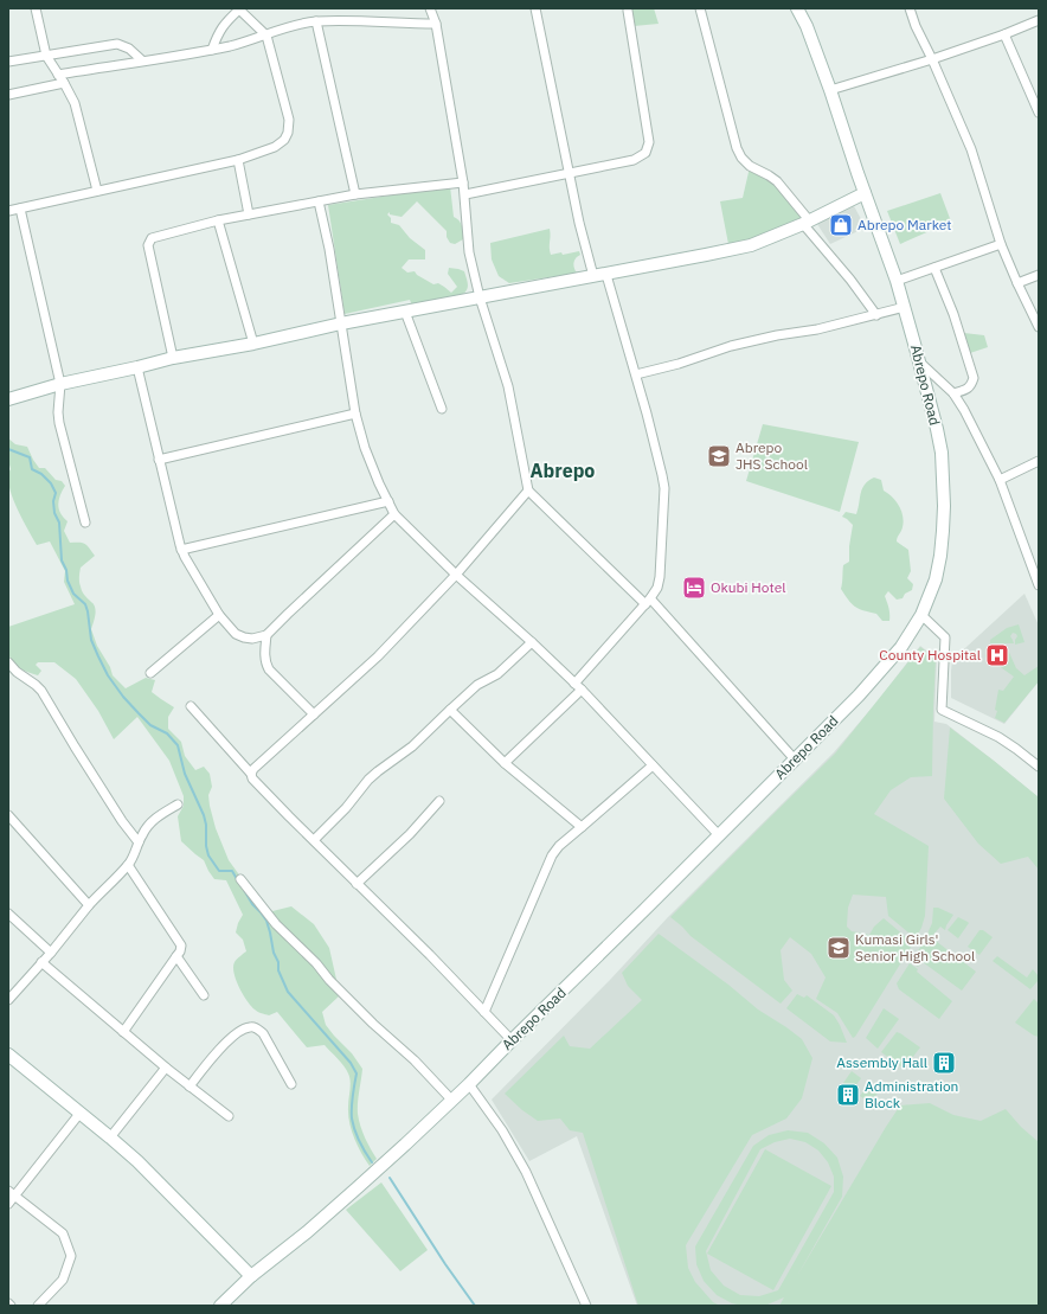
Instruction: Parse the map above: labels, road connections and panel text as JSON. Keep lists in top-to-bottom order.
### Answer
{
  "streets": {
    "main road": ["Abrepo Road"]
  },
  "districts": ["Abrepo"],
  "places": {
    "shop": ["Abrepo Market"],
    "school or university": ["Abrepo JHS School", "Kumasi Girls' Senior High School"],
    "hotel": ["Okubi Hotel"],
    "hospital": ["County Hospital"],
    "building": ["Assembly Hall", "Administration Block"]
  }
}
